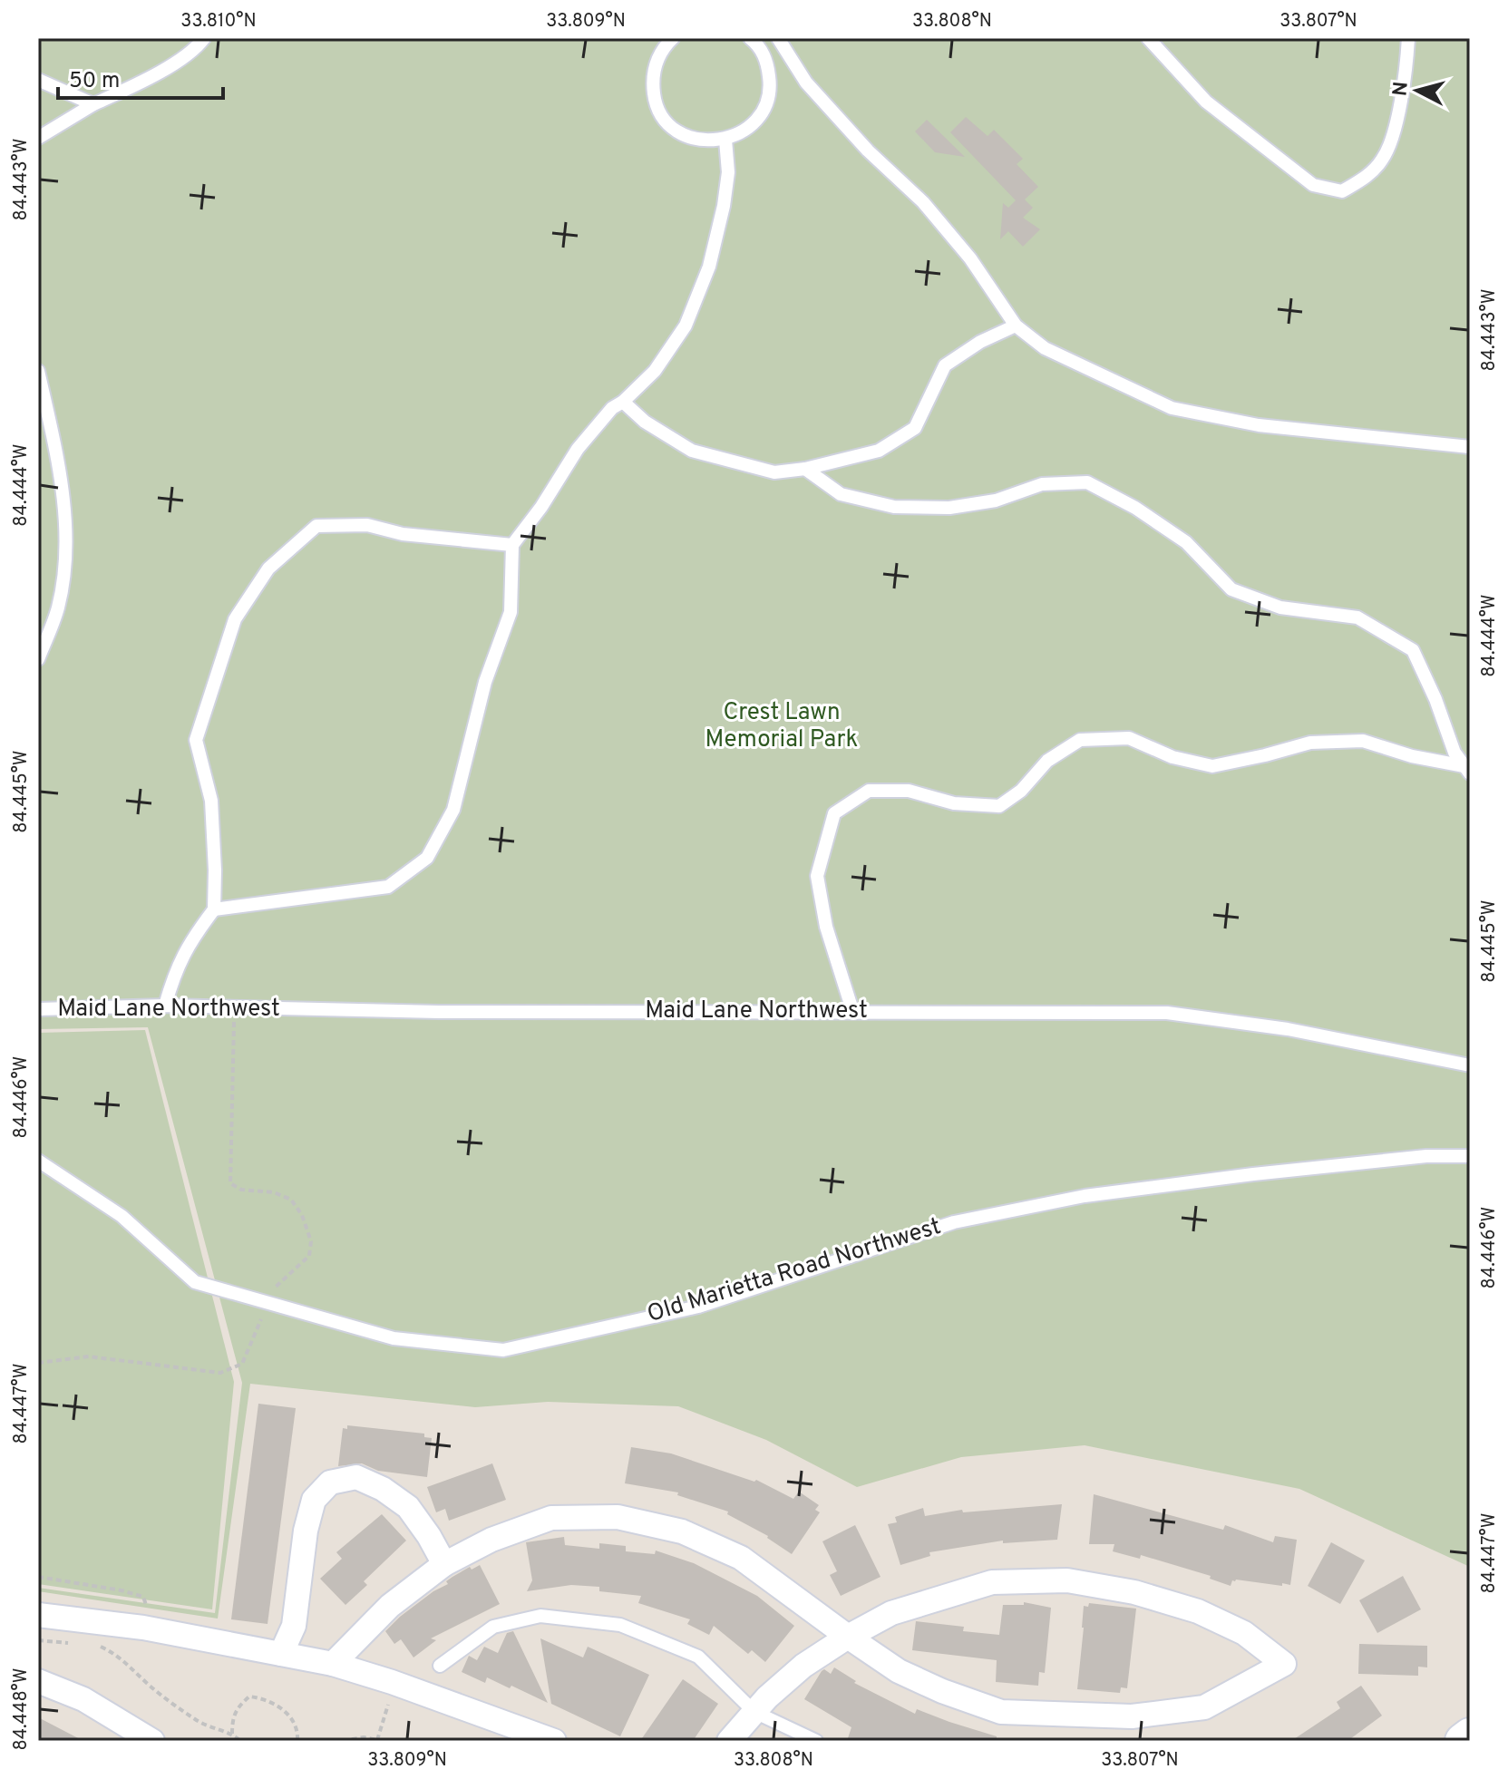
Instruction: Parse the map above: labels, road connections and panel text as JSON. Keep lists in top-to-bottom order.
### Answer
{
  "streets": {
    "lane": ["Maid Lane Northwest", "Old Marietta Road Northwest"]
  },
  "parks": ["Crest Lawn Memorial Park"],
  "scale_bar": "50 m",
  "north": "left",
  "coordinates": [
    "33.810°N",
    "33.809°N",
    "33.808°N",
    "33.807°N",
    "84.443°W",
    "84.444°W",
    "84.445°W",
    "84.446°W",
    "84.447°W",
    "84.448°W"
  ]
}
